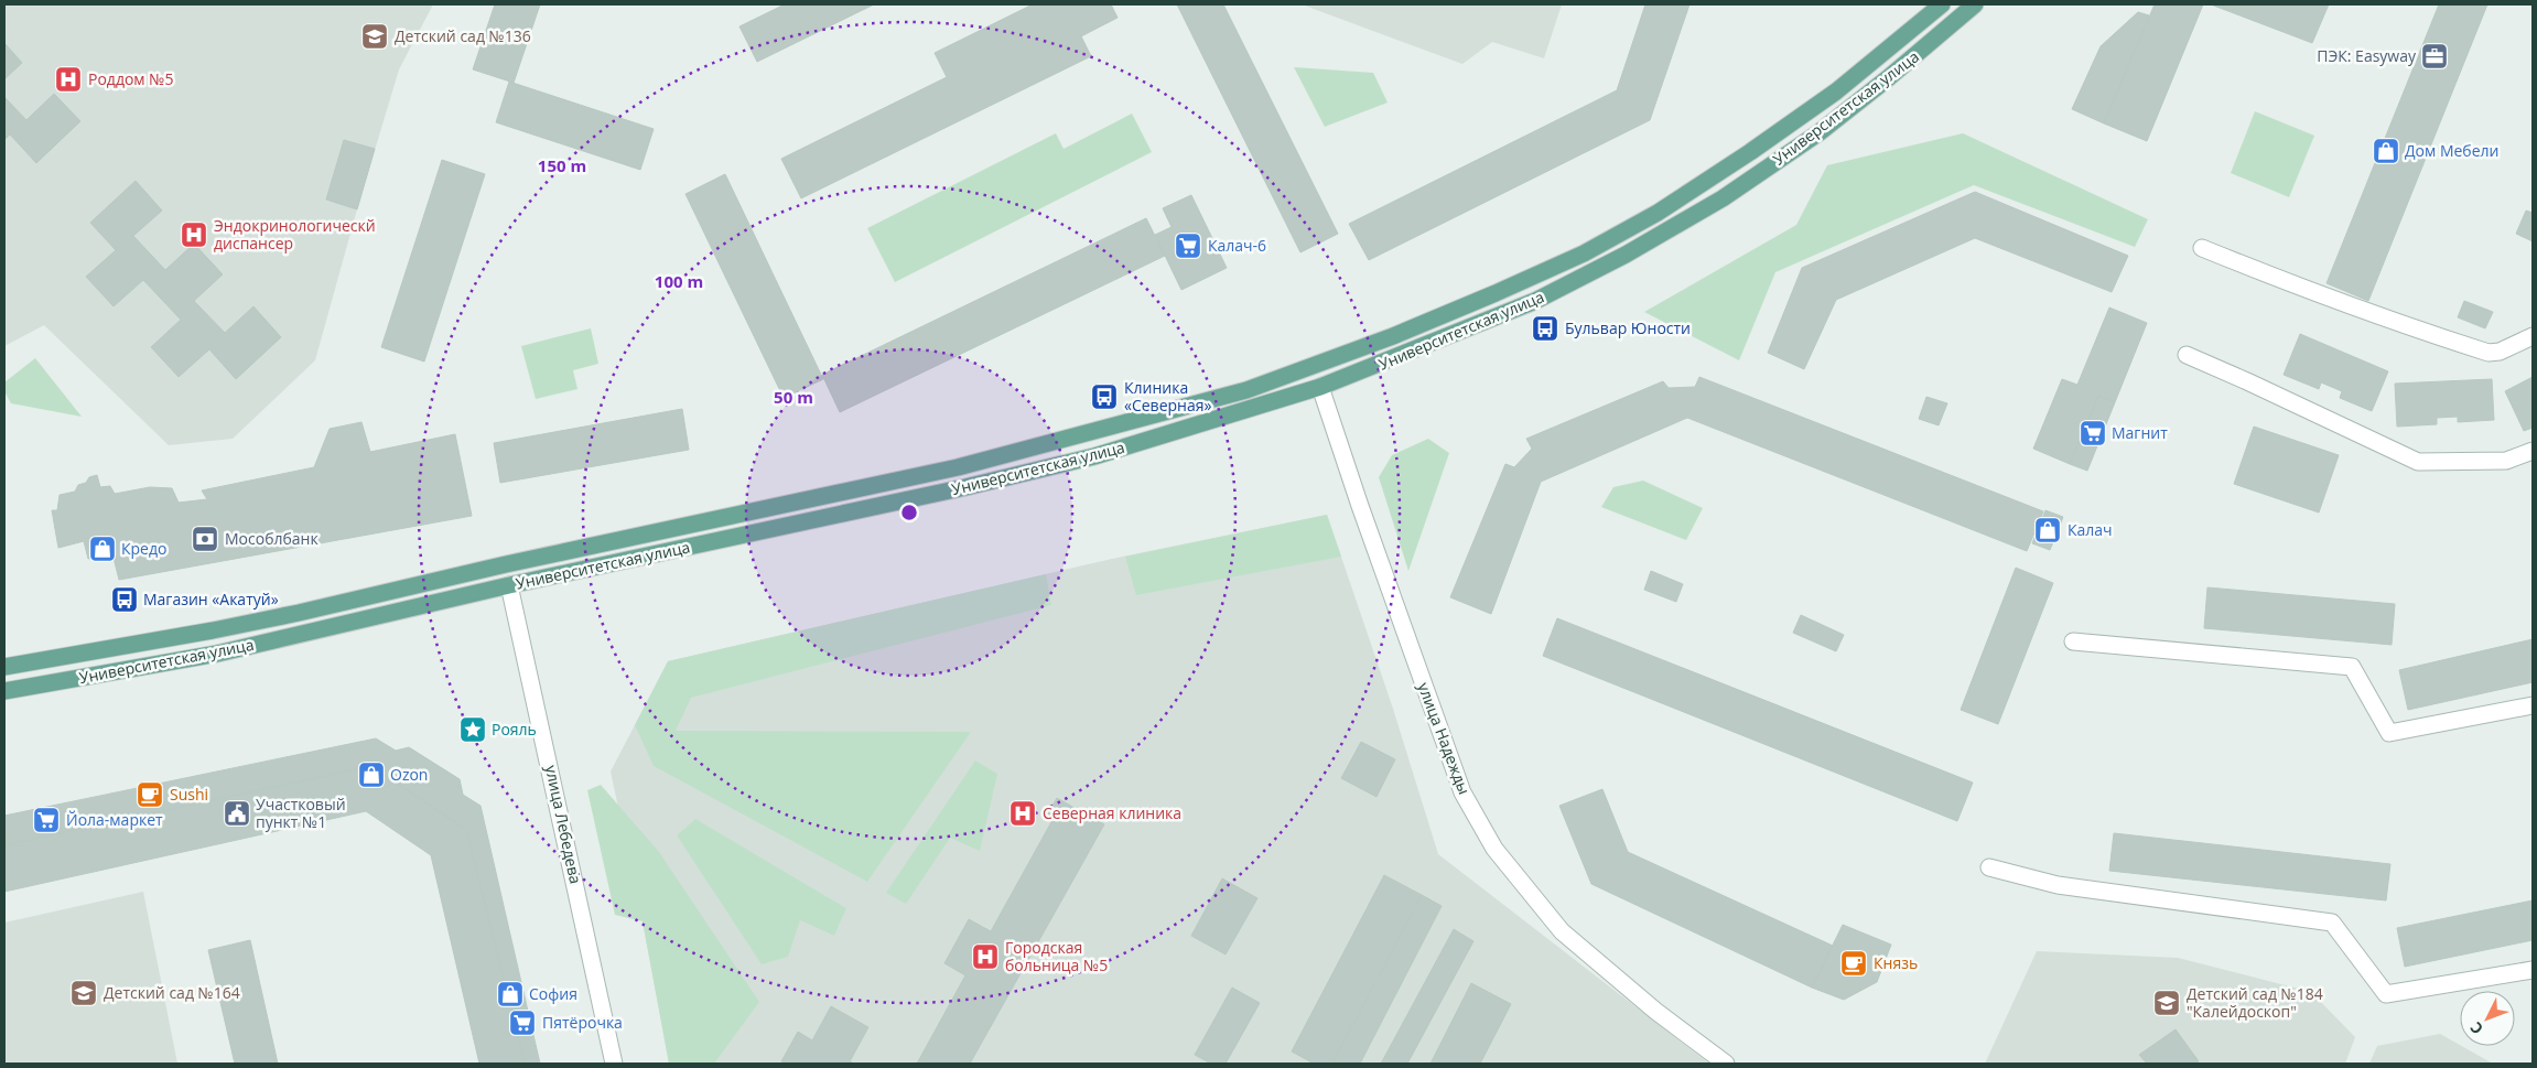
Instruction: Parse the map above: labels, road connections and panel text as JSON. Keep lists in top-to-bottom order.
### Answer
{
  "streets": {
    "main road": ["Университетская улица"],
    "street": ["улица Надежды", "улица Лебедева"]
  },
  "crossings": [
    ["Университетская улица", "улица Надежды"],
    ["Университетская улица", "улица Лебедева"]
  ],
  "places": {
    "school or university": ["Детский сад №136", "Детский сад №164", "Детский сад №184 \"Калейдоскоп\""],
    "office": ["ПЭК: Easyway"],
    "hospital": [
      "Роддом №5",
      "Эндокринологическй диспансер",
      "Северная клиника",
      "Городская больница №5"
    ],
    "shop": [
      "Дом Мебели",
      "Калач",
      "Кредо",
      "Ozon",
      "София"
    ],
    "supermarket": [
      "Калач-6",
      "Магнит",
      "Йола-маркет",
      "Пятёрочка"
    ],
    "bus stop": ["Бульвар Юности", "Клиника «Северная»", "Магазин «Акатуй»"],
    "bank": ["Мособлбанк"],
    "place": ["Рояль"],
    "cafe": ["Sushi", "Князь"],
    "public building": ["Участковый пункт №1"]
  },
  "north": "bottom left",
  "rings": ["150 m", "100 m", "50 m"]
}
